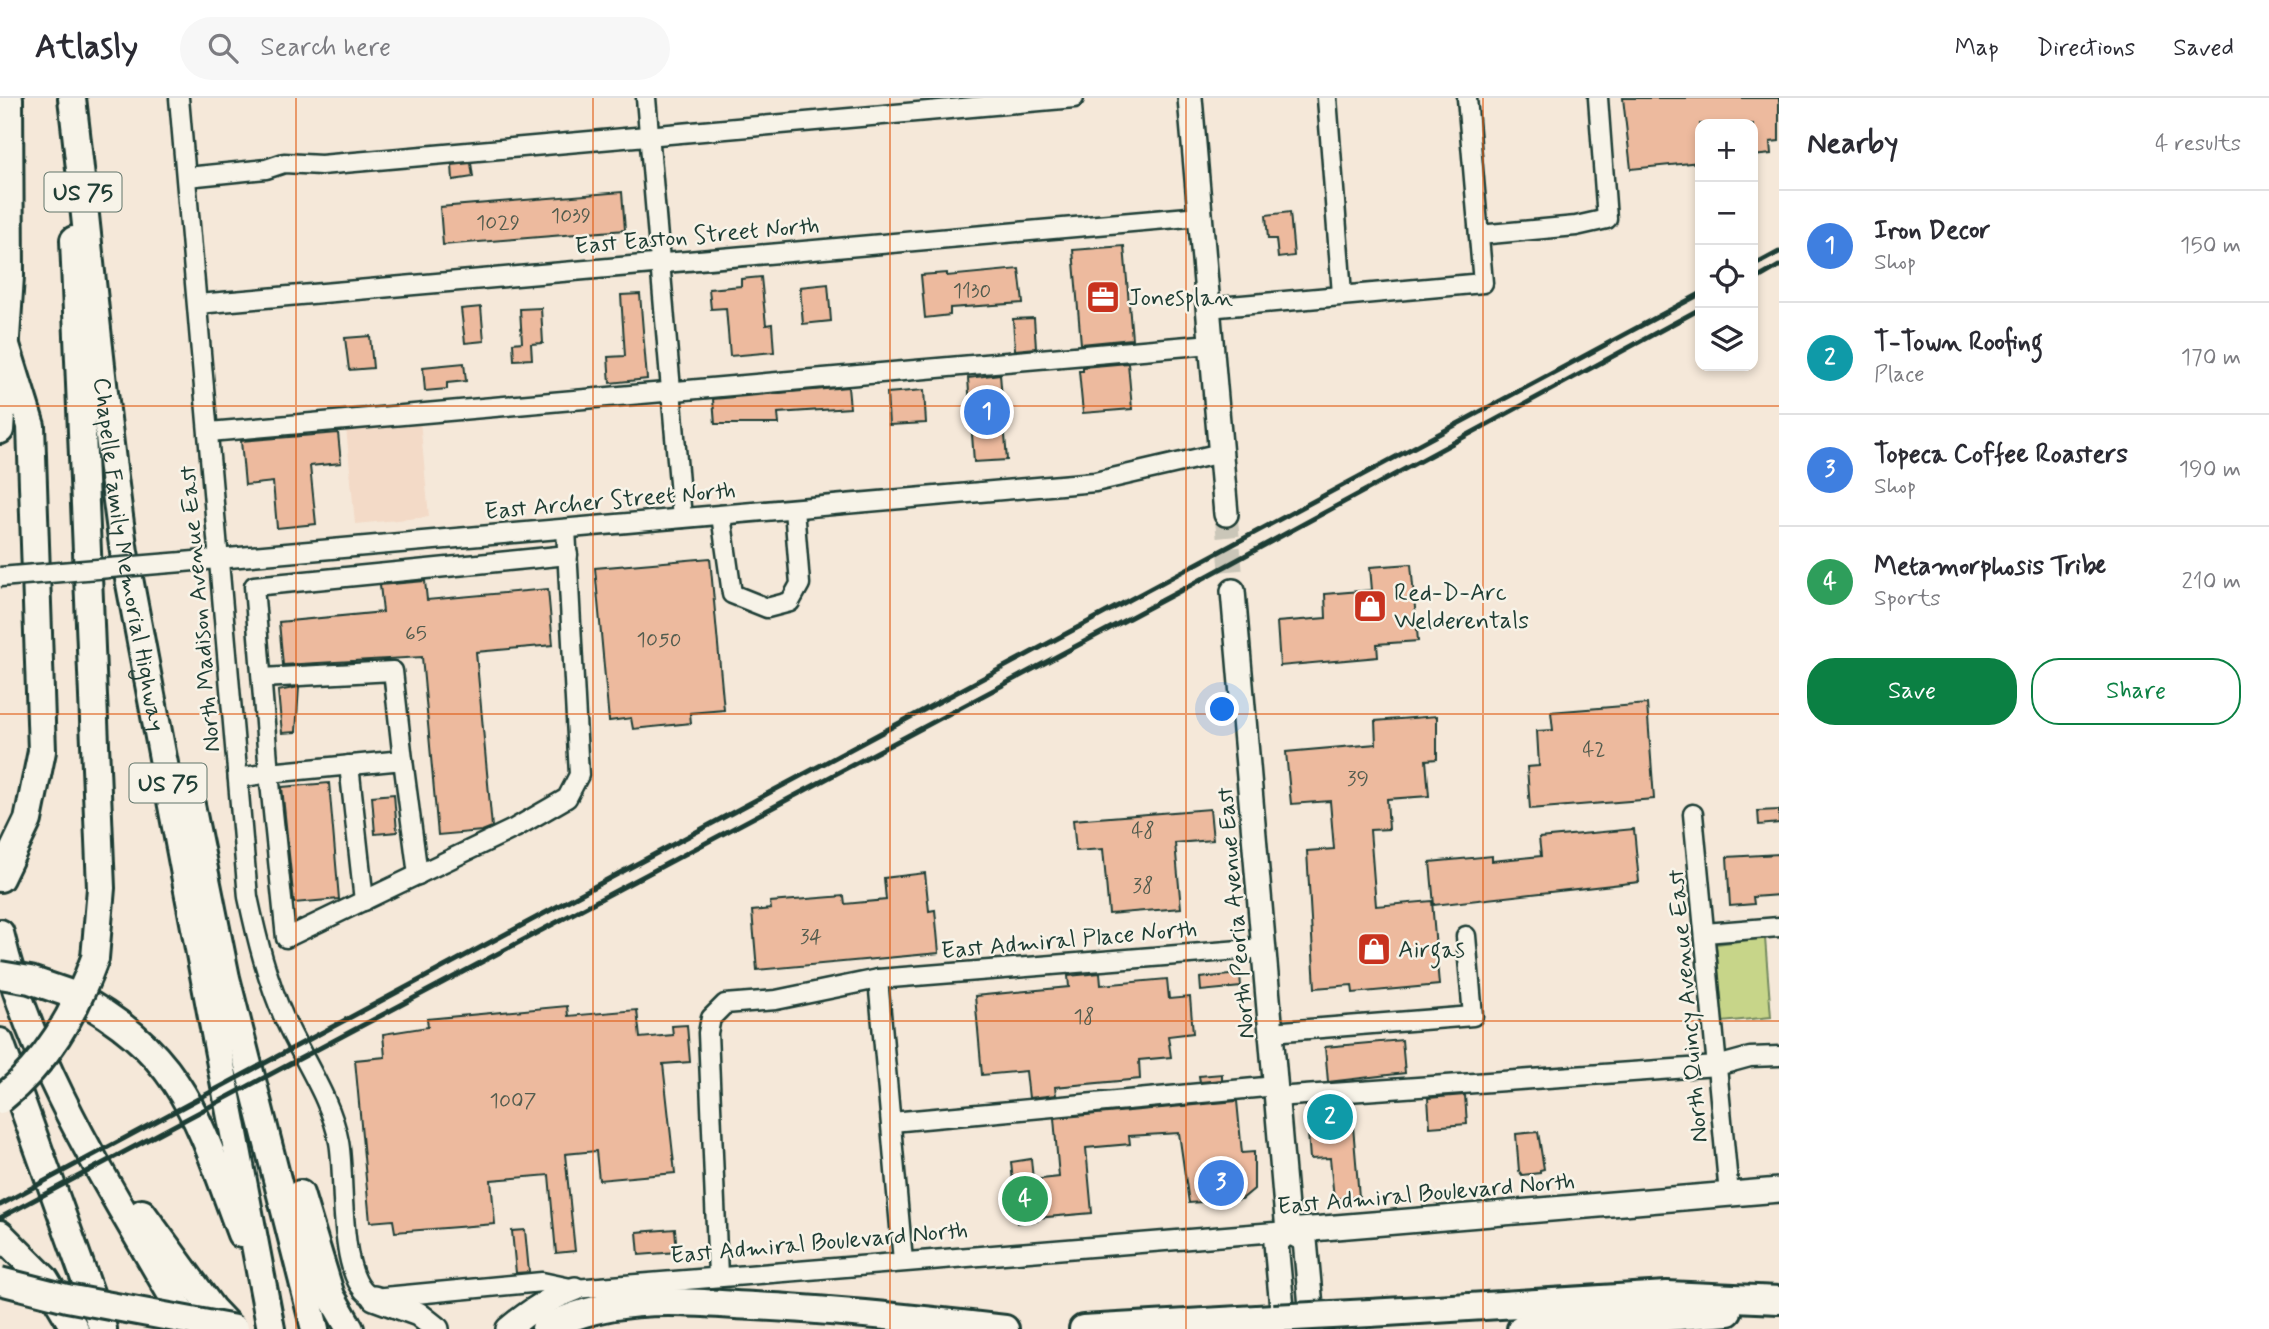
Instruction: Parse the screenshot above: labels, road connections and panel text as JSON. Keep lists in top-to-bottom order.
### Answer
{
  "streets": {
    "highway": ["US 75", "Chapelle Family Memorial Highway"],
    "main road": ["North Peoria Avenue East", "East Admiral Boulevard North"],
    "street": [
      "East Easton Street North",
      "East Archer Street North",
      "North Madison Avenue East",
      "East Admiral Place North",
      "North Quincy Avenue East"
    ]
  },
  "crossings": [
    ["US 75", "Chapelle Family Memorial Highway"],
    ["East Easton Street North", "North Madison Avenue East"],
    ["East Archer Street North", "North Madison Avenue East"],
    ["North Madison Avenue East", "East Admiral Boulevard North"],
    ["North Peoria Avenue East", "East Admiral Place North"],
    ["North Peoria Avenue East", "East Admiral Boulevard North"],
    ["East Admiral Place North", "East Admiral Boulevard North"],
    ["North Quincy Avenue East", "East Admiral Boulevard North"]
  ],
  "places": {
    "office": ["Jonesplan"],
    "shop": ["Red-D-Arc Welderentals", "Airgas"]
  },
  "house_numbers": [
    "1039",
    "1029",
    "1130",
    "65",
    "1050",
    "42",
    "39",
    "48",
    "38",
    "34",
    "18",
    "1007"
  ],
  "page": {
    "header": "Atlasly",
    "search": "Search here",
    "nav": ["Map", "Directions", "Saved"],
    "heading": ["Nearby", "4 results"],
    "map_buttons": ["+", "−"],
    "list": [
      {
        "mark": "1",
        "name": "Iron Decor",
        "note": "Shop",
        "value": "150 m"
      },
      {
        "mark": "2",
        "name": "T-Town Roofing",
        "note": "Place",
        "value": "170 m"
      },
      {
        "mark": "3",
        "name": "Topeca Coffee Roasters",
        "note": "Shop",
        "value": "190 m"
      },
      {
        "mark": "4",
        "name": "Metamorphosis Tribe",
        "note": "Sports",
        "value": "210 m"
      }
    ],
    "pins": [
      "1",
      "2",
      "3",
      "4"
    ],
    "buttons": ["Save", "Share"]
  }
}
